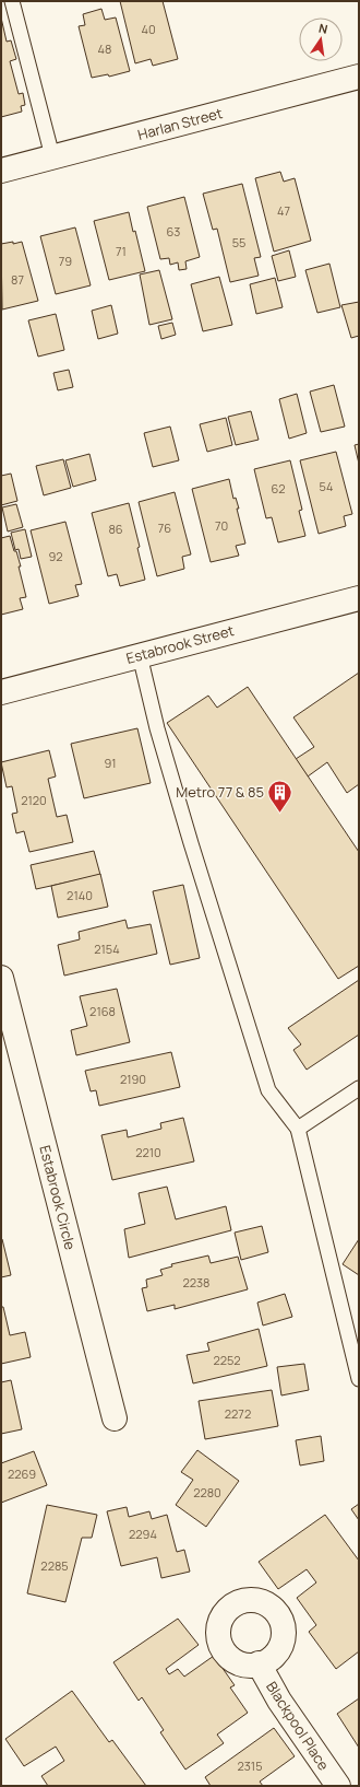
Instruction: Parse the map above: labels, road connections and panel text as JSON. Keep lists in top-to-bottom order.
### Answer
{
  "streets": {
    "street": [
      "Harlan Street",
      "Estabrook Street",
      "Estabrook Circle",
      "Blackpool Place"
    ]
  },
  "places": {
    "building": ["Metro 77 & 85"]
  },
  "house_numbers": [
    "40",
    "48",
    "47",
    "63",
    "55",
    "71",
    "79",
    "87",
    "54",
    "62",
    "70",
    "76",
    "86",
    "92",
    "91",
    "2120",
    "2140",
    "2154",
    "2168",
    "2190",
    "2210",
    "2238",
    "2252",
    "2272",
    "2269",
    "2280",
    "2294",
    "2285",
    "2315"
  ],
  "north": "top"
}
